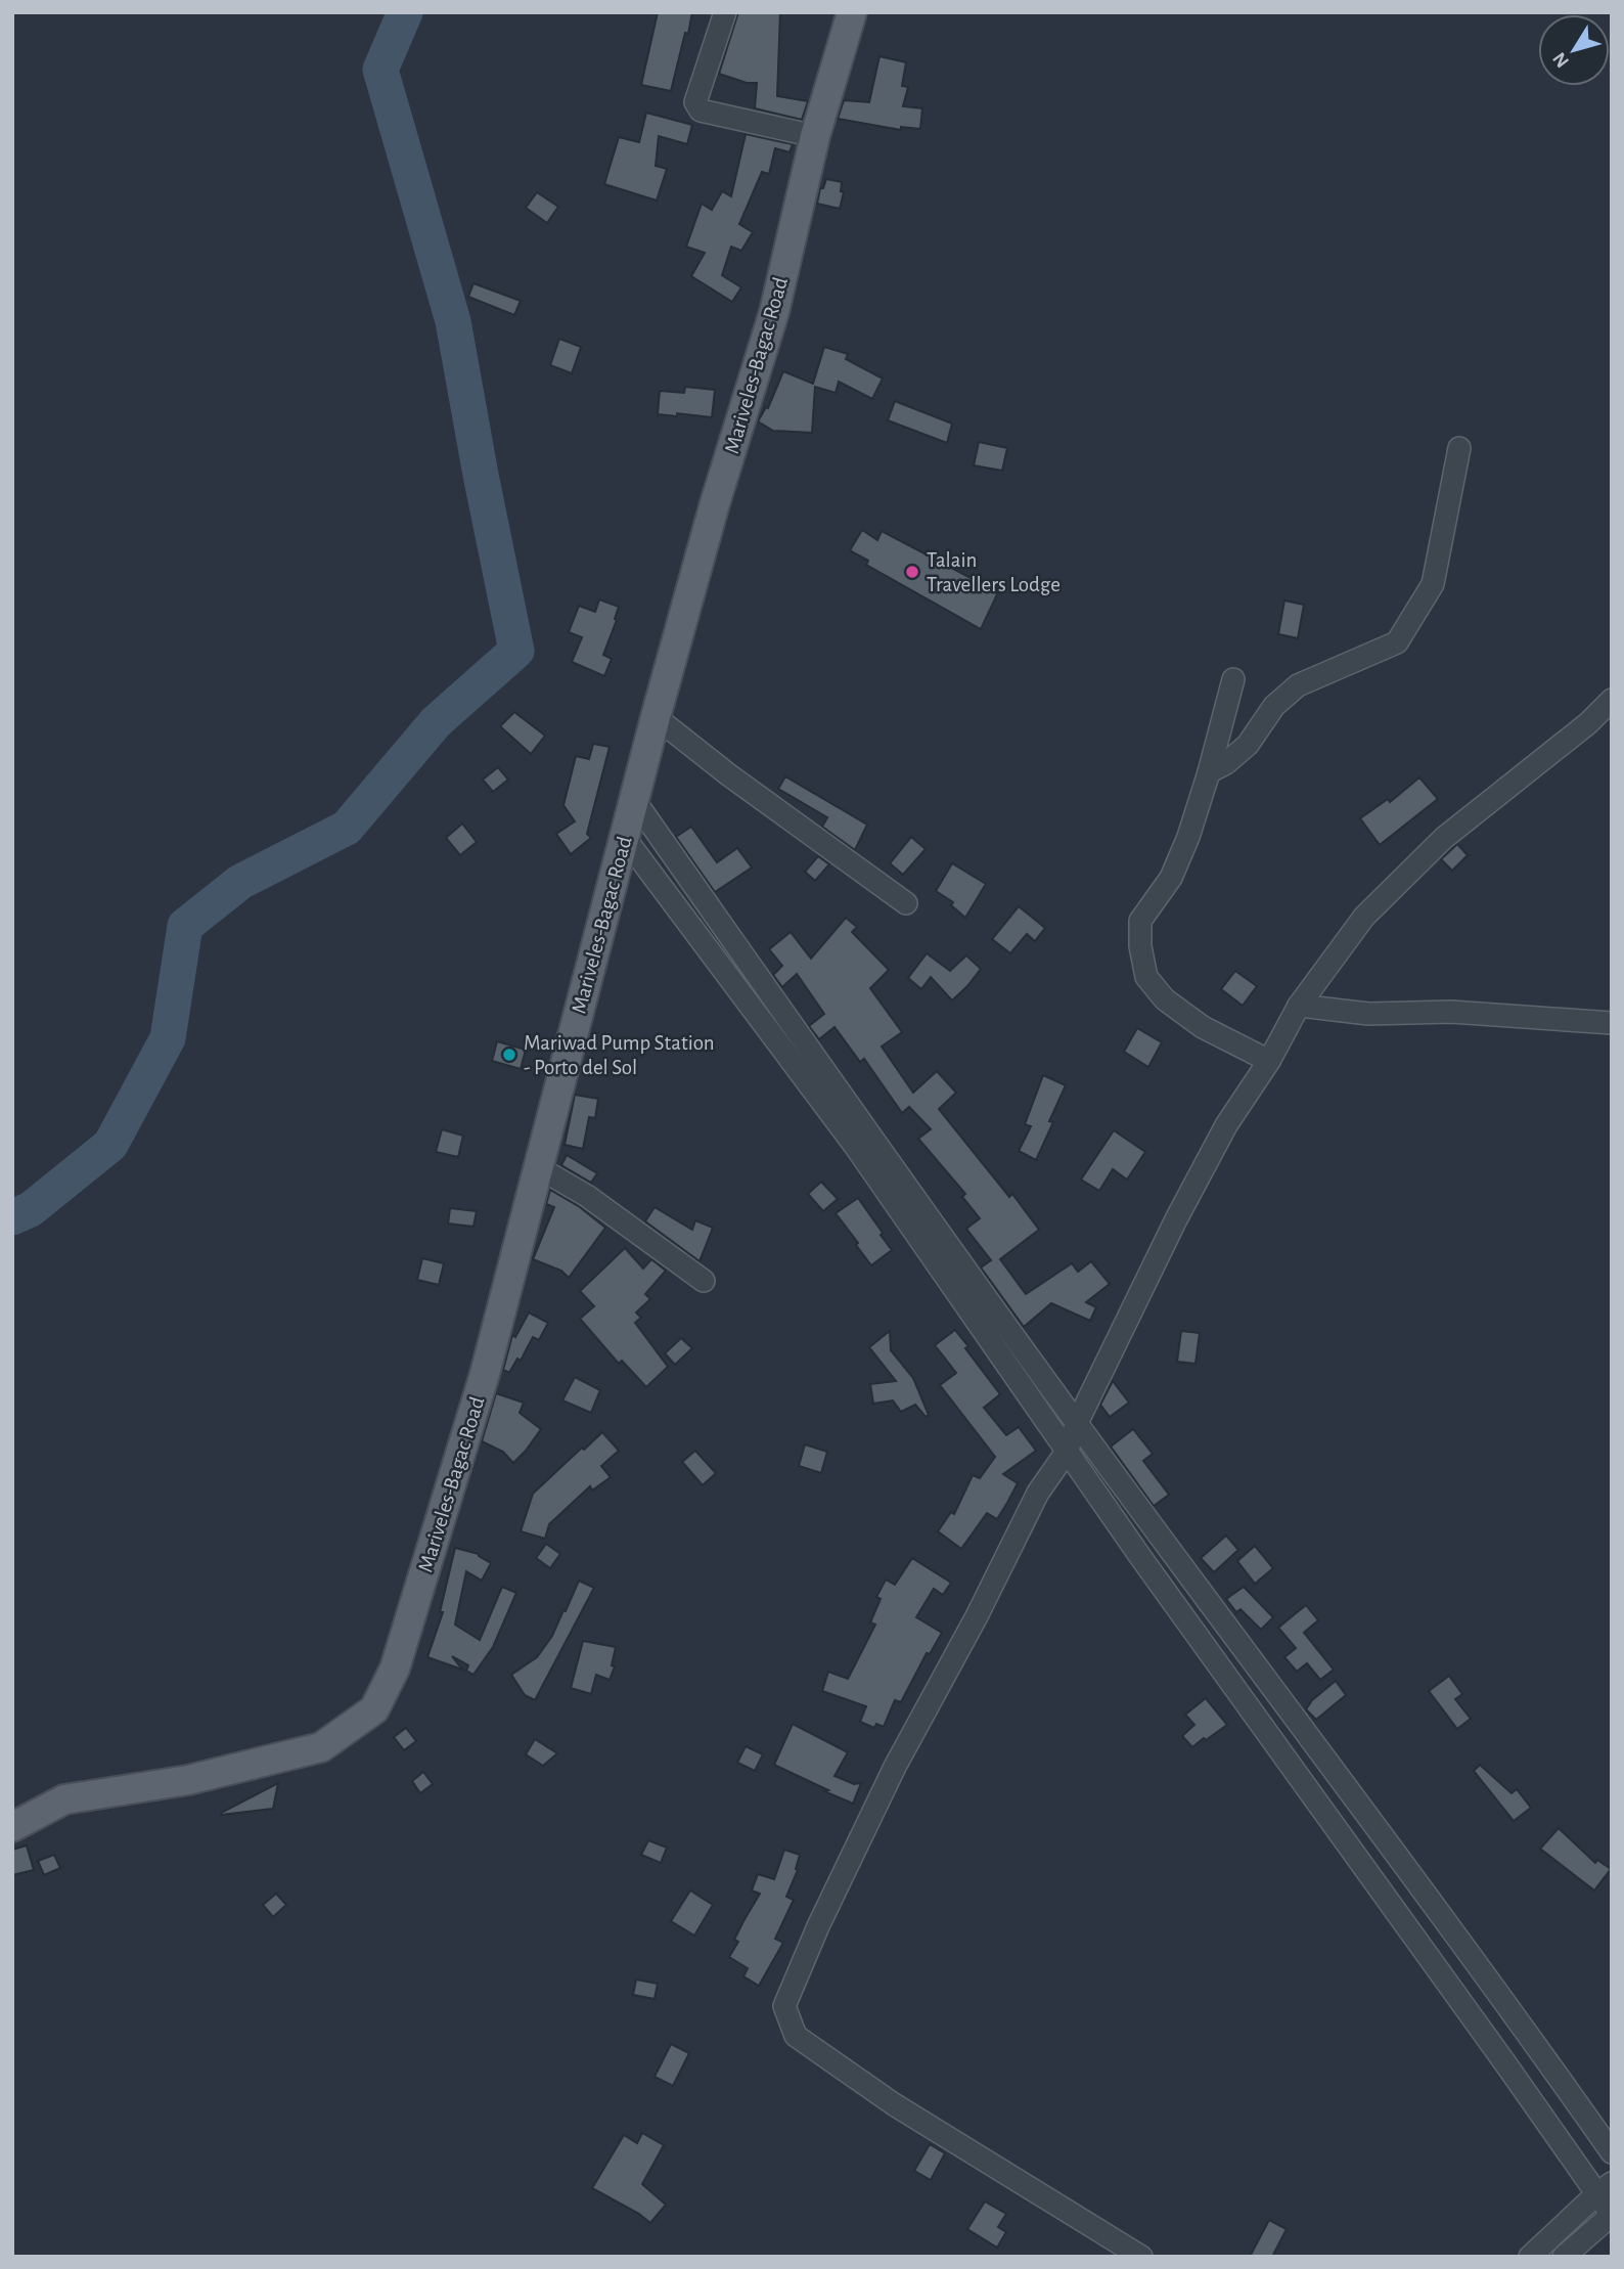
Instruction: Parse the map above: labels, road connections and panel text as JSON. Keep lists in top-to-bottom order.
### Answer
{
  "streets": {
    "main road": ["Mariveles-Bagac Road"]
  },
  "places": ["Talain Travellers Lodge", "Mariwad Pump Station - Porto del Sol"],
  "north": "bottom left"
}
